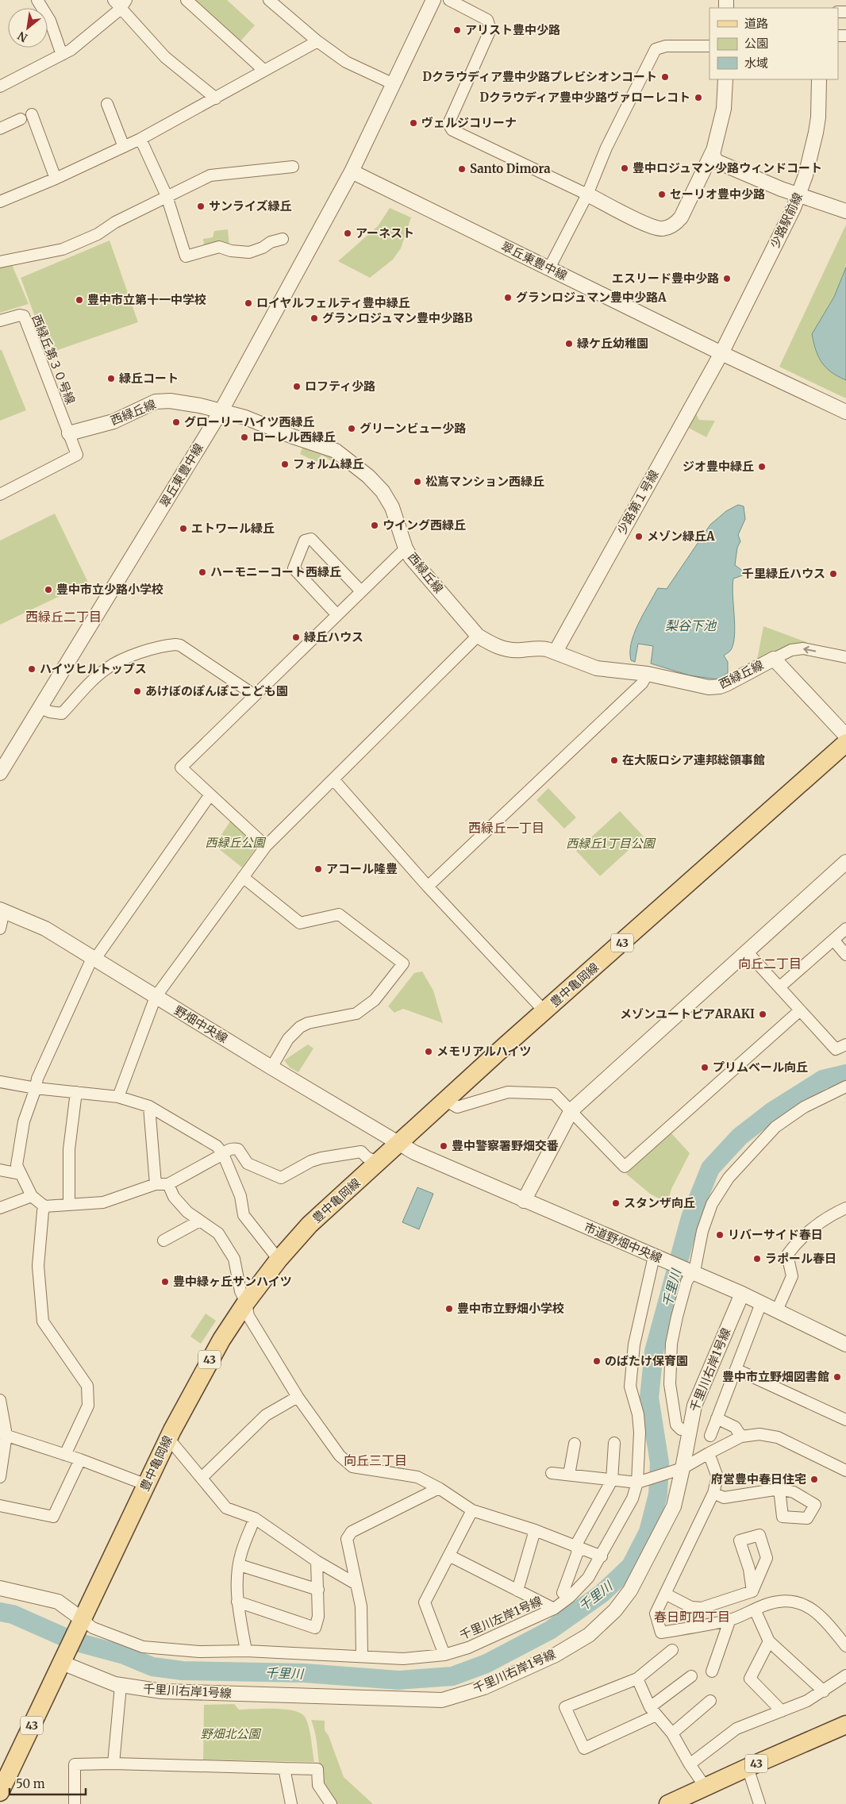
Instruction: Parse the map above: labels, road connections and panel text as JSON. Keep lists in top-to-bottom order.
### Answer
{
  "streets": {
    "main road": ["43", "豊中亀岡線"],
    "street": [
      "少路駅前線",
      "翠丘東豊中線",
      "西緑丘第３０号線",
      "西緑丘線",
      "少路第１号線",
      "野畑中央線",
      "市道野畑中央線",
      "千里川右岸1号線",
      "千里川左岸1号線"
    ]
  },
  "crossings": [
    ["少路駅前線", "翠丘東豊中線"],
    ["少路駅前線", "少路第１号線"],
    ["翠丘東豊中線", "西緑丘線"],
    ["翠丘東豊中線", "少路第１号線"],
    ["西緑丘第３０号線", "西緑丘線"],
    ["西緑丘線", "少路第１号線"],
    ["豊中亀岡線", "野畑中央線"],
    ["豊中亀岡線", "市道野畑中央線"],
    ["豊中亀岡線", "千里川右岸1号線"],
    ["豊中亀岡線", "千里川左岸1号線"],
    ["野畑中央線", "市道野畑中央線"],
    ["市道野畑中央線", "千里川右岸1号線"],
    ["市道野畑中央線", "千里川左岸1号線"]
  ],
  "districts": [
    "西緑丘二丁目",
    "西緑丘一丁目",
    "向丘二丁目",
    "向丘三丁目",
    "春日町四丁目"
  ],
  "water": ["梨谷下池", "千里川"],
  "parks": ["西緑丘公園", "西緑丘1丁目公園", "野畑北公園"],
  "places": [
    "アリスト豊中少路",
    "Dクラウディア豊中少路プレビシオンコート",
    "Dクラウディア豊中少路ヴァローレコト",
    "ヴェルジコリーナ",
    "豊中ロジュマン少路ウィンドコート",
    "Santo Dimora",
    "セーリオ豊中少路",
    "サンライズ緑丘",
    "アーネスト",
    "エスリード豊中少路",
    "グランロジュマン豊中少路A",
    "豊中市立第十一中学校",
    "ロイヤルフェルティ豊中緑丘",
    "グランロジュマン豊中少路B",
    "緑ケ丘幼稚園",
    "緑丘コート",
    "ロフティ少路",
    "グローリーハイツ西緑丘",
    "グリーンビュー少路",
    "ローレル西緑丘",
    "フォルム緑丘",
    "ジオ豊中緑丘",
    "松嶌マンション西緑丘",
    "ウイング西緑丘",
    "エトワール緑丘",
    "メゾン緑丘A",
    "ハーモニーコート西緑丘",
    "千里緑丘ハウス",
    "豊中市立少路小学校",
    "緑丘ハウス",
    "ハイツヒルトップス",
    "あけぼのぽんぽここども園",
    "在大阪ロシア連邦総領事館",
    "アコール隆豊",
    "メゾンユートピアARAKI",
    "メモリアルハイツ",
    "プリムベール向丘",
    "豊中警察署野畑交番",
    "スタンザ向丘",
    "リバーサイド春日",
    "ラポール春日",
    "豊中緑ヶ丘サンハイツ",
    "豊中市立野畑小学校",
    "のばたけ保育園",
    "豊中市立野畑図書館",
    "府営豊中春日住宅"
  ],
  "legend": ["道路", "公園", "水域"],
  "scale_bar": "50 m",
  "north": "bottom left"
}
